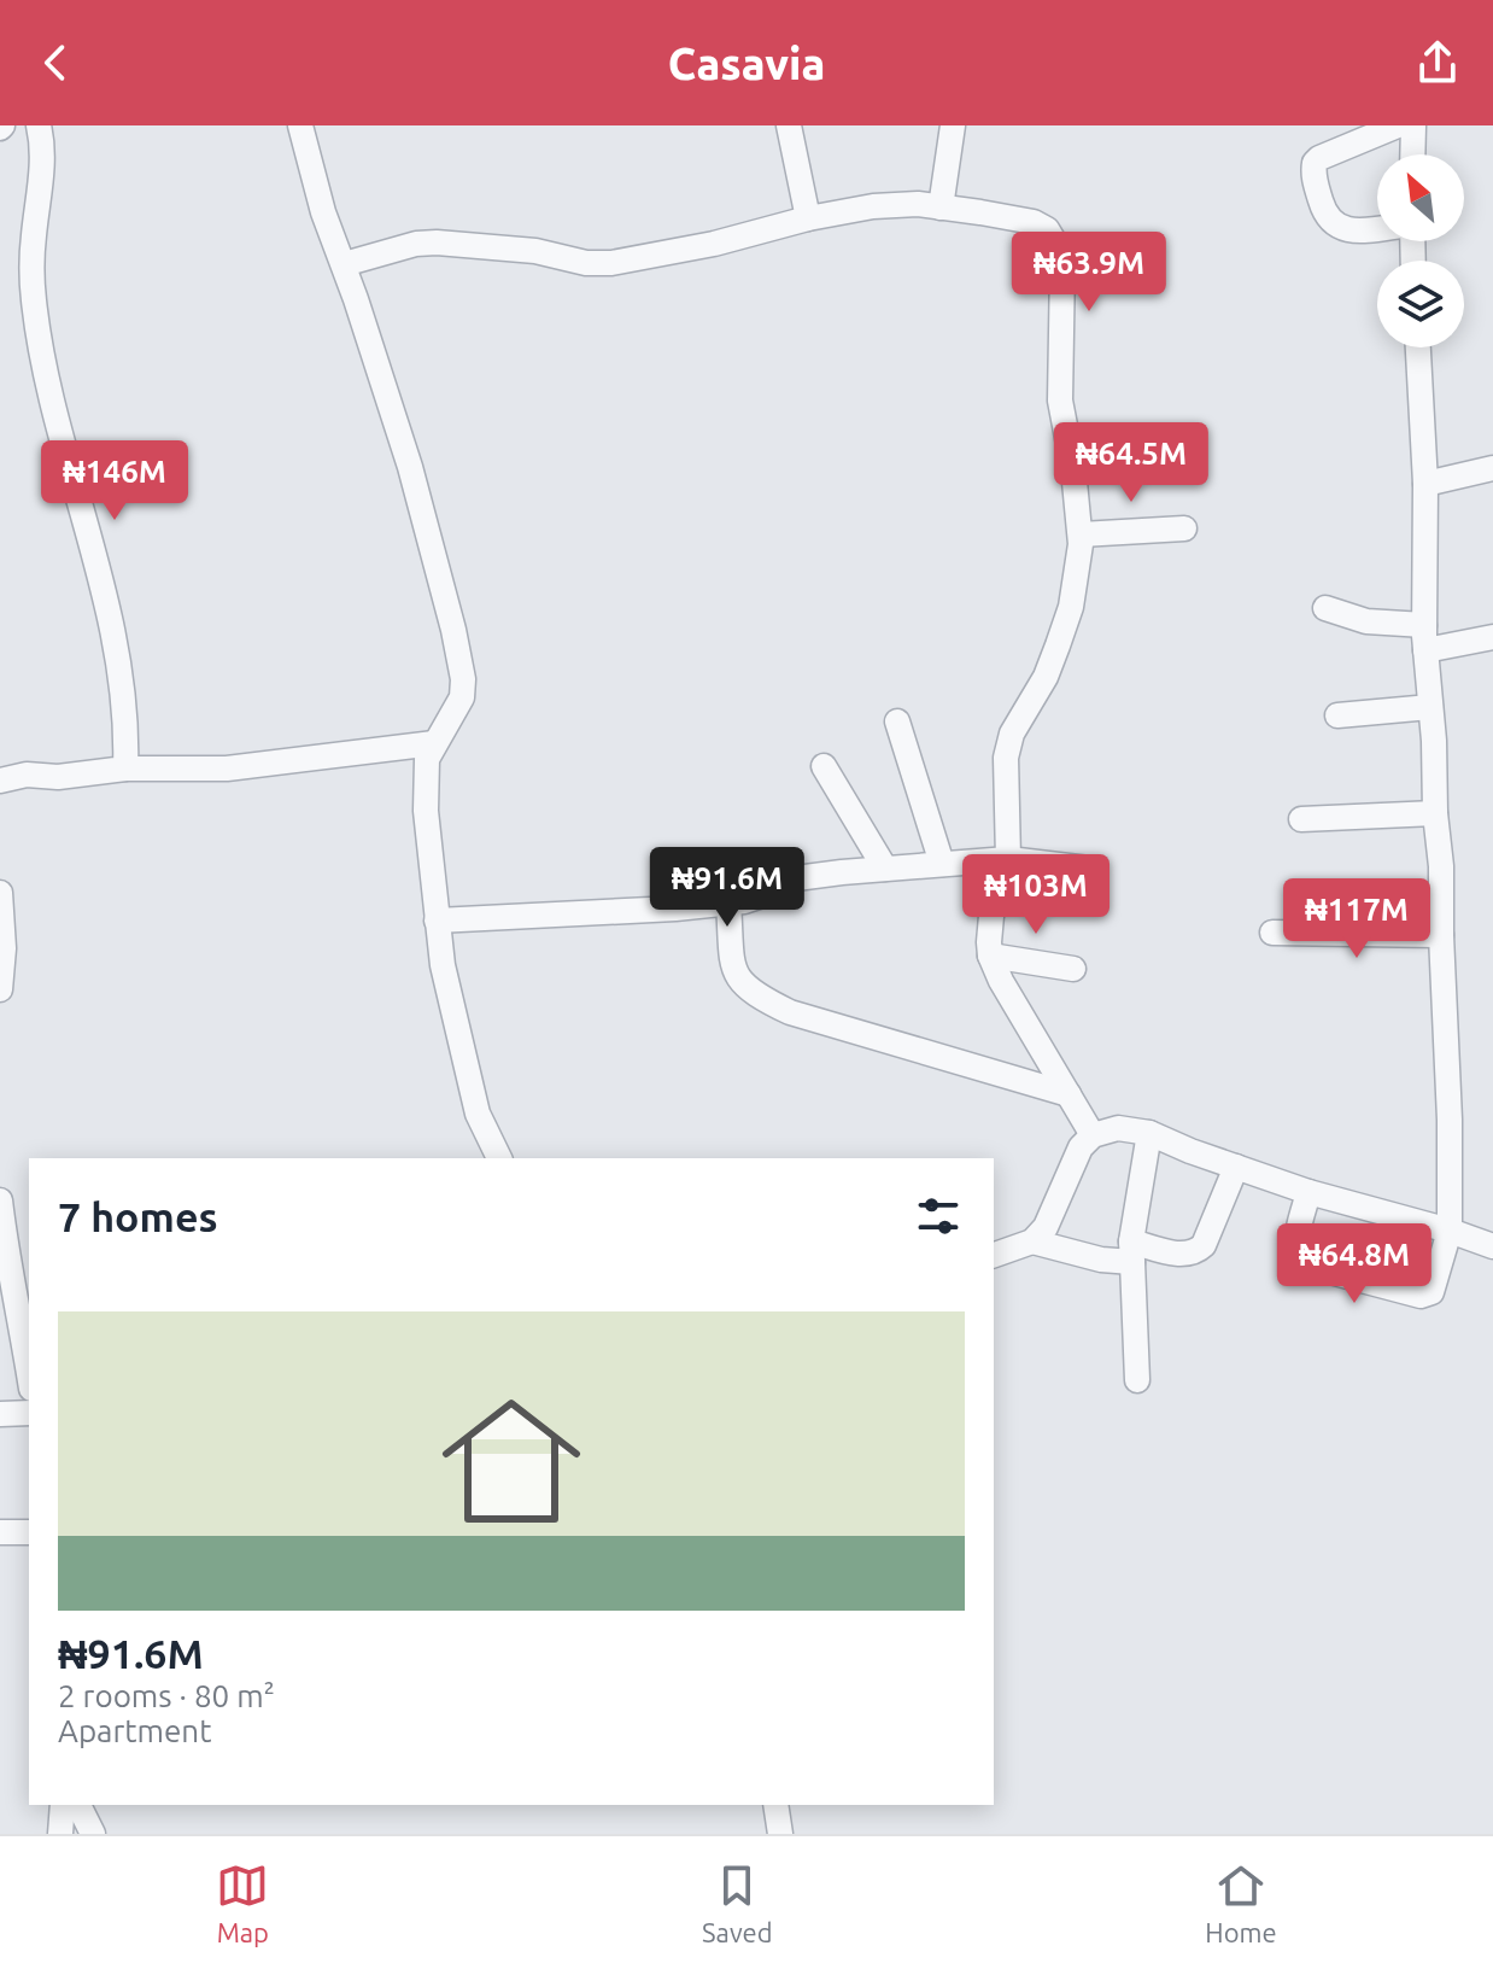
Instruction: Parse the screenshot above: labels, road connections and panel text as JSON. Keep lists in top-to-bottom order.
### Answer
{
  "north": "top left",
  "page": {
    "header": "Casavia",
    "price": [
      "₦63.9M",
      "₦64.5M",
      "₦146M",
      "₦91.6M",
      "₦103M",
      "₦117M",
      "₦64.8M"
    ],
    "heading": "7 homes",
    "list": [
      {
        "name": "₦91.6M",
        "note": "2 rooms · 80 m² · Apartment"
      }
    ],
    "tabs": ["Map", "Saved", "Home"]
  }
}
